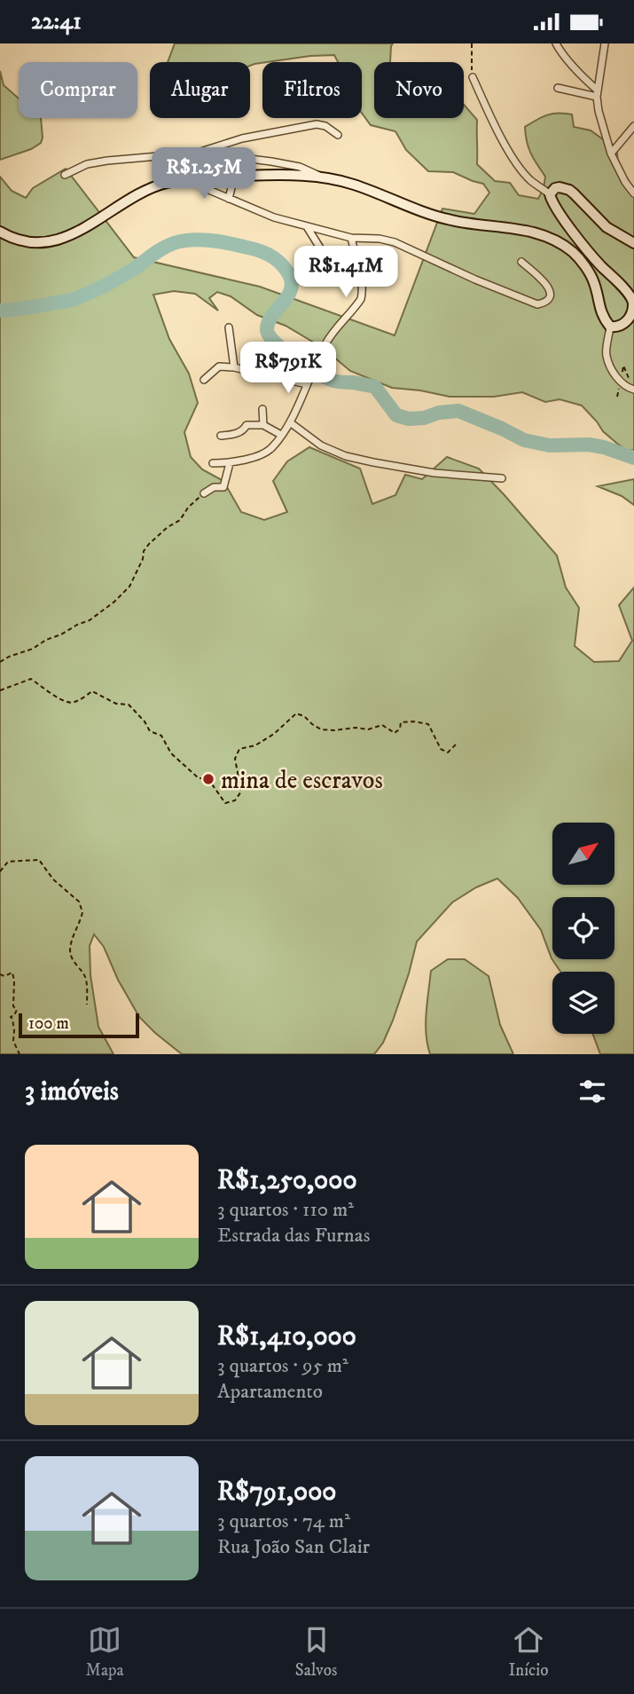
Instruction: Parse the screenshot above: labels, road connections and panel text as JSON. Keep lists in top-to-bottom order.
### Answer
{
  "places": ["mina de escravos"],
  "scale_bar": "100 m",
  "north": "top right",
  "page": {
    "status": "22:41",
    "chip": [
      "Comprar",
      "Alugar",
      "Filtros",
      "Novo"
    ],
    "price": ["R$1.25M", "R$1.41M", "R$791K"],
    "scale": "100 m",
    "heading": "3 imóveis",
    "list": [
      {
        "name": "R$1,250,000",
        "note": "3 quartos · 110 m² · Estrada das Furnas"
      },
      {
        "name": "R$1,410,000",
        "note": "3 quartos · 95 m² · Apartamento"
      },
      {
        "name": "R$791,000",
        "note": "3 quartos · 74 m² · Rua João San Clair"
      }
    ],
    "tabs": ["Mapa", "Salvos", "Início"]
  }
}
